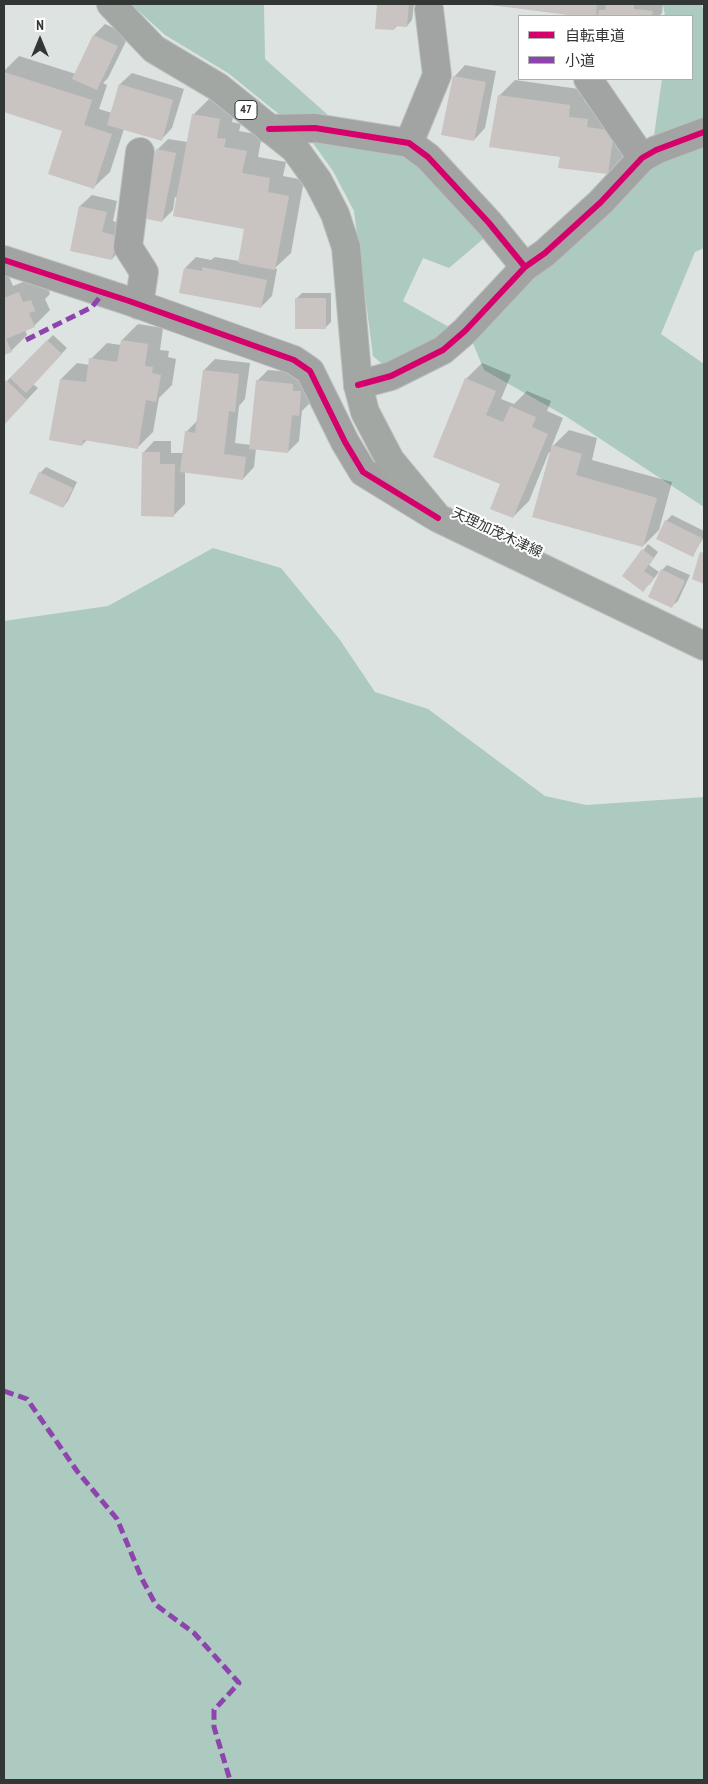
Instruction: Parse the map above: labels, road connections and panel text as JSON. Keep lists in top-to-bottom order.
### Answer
{
  "streets": {
    "main road": ["47", "天理加茂木津線"]
  },
  "legend": ["自転車道", "小道"],
  "north": "top"
}
